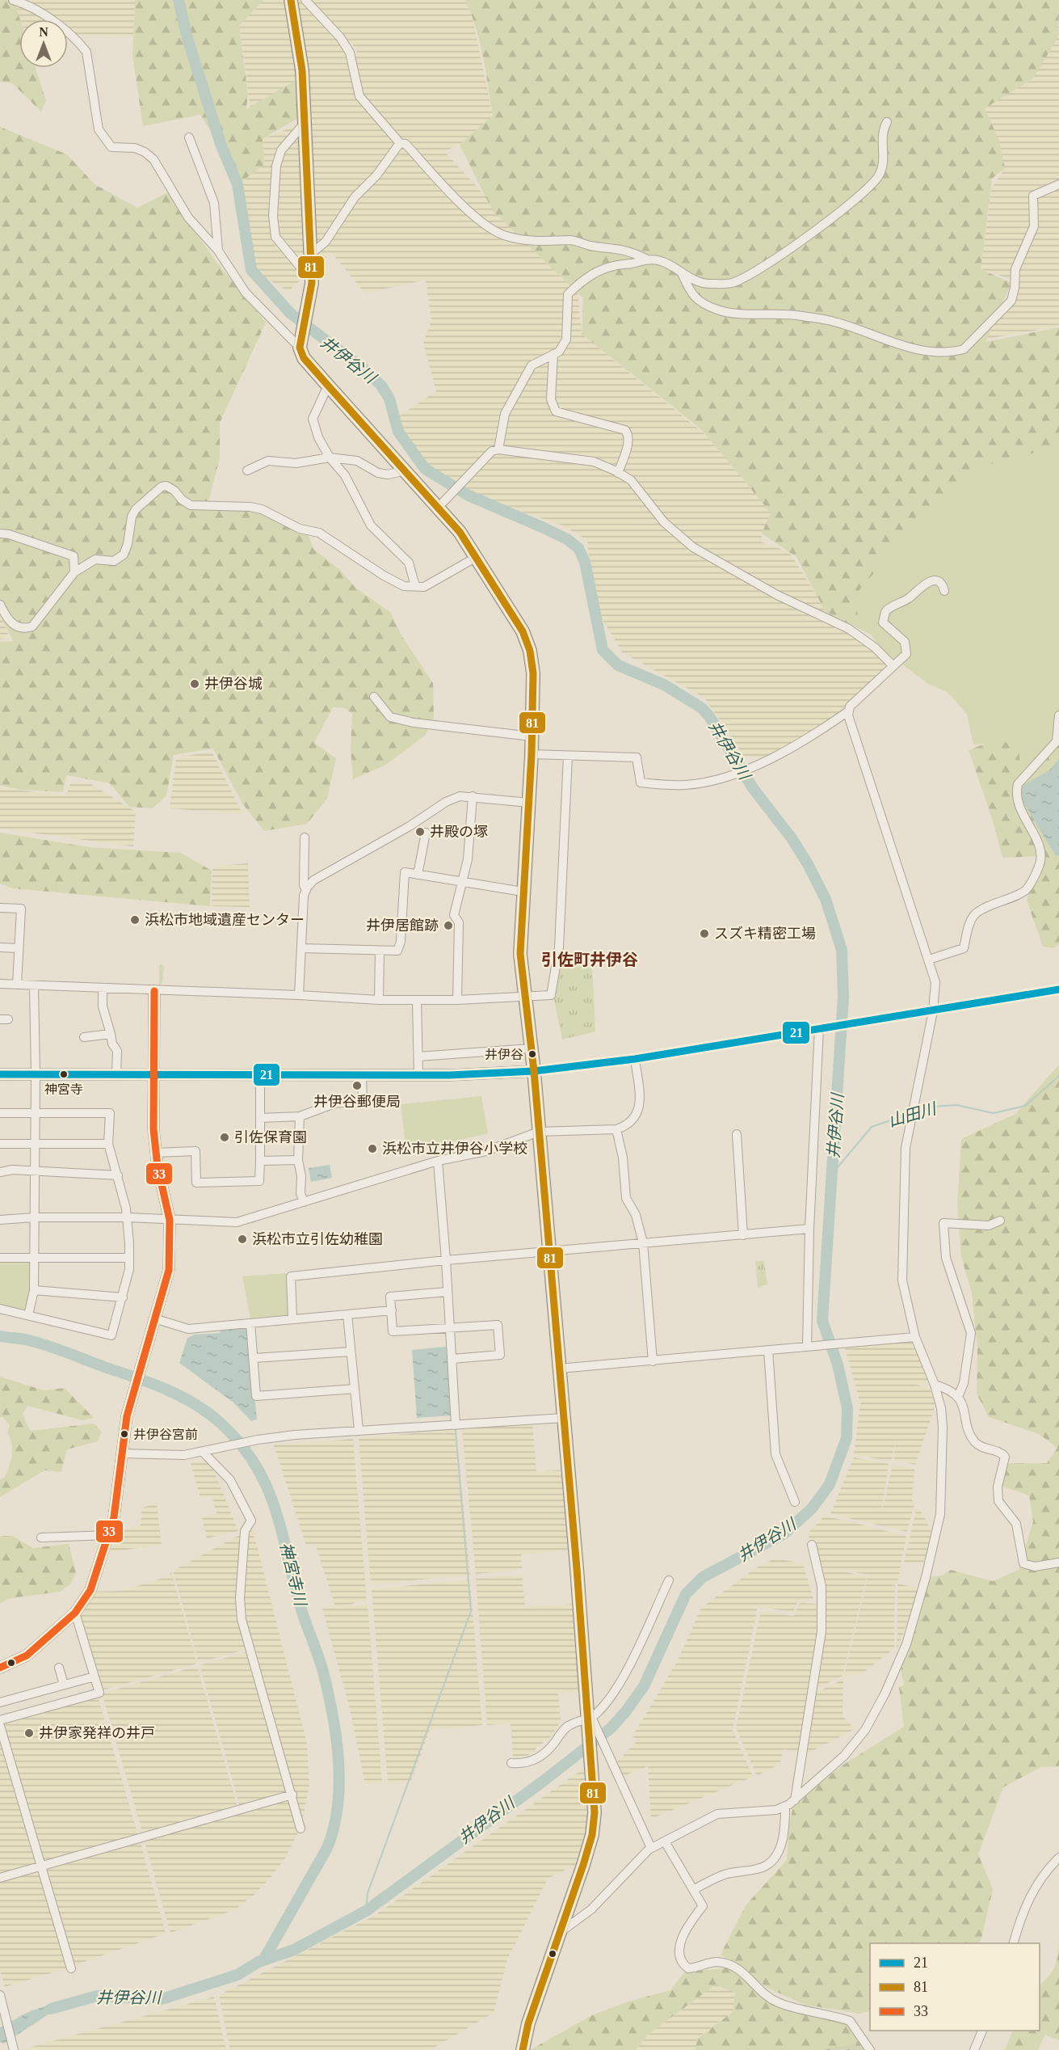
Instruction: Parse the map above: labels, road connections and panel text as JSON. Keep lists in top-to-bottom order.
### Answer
{
  "districts": ["引佐町井伊谷"],
  "water": ["井伊谷川", "山田川", "神宮寺川"],
  "places": [
    "井伊谷城",
    "井殿の塚",
    "浜松市地域遺産センター",
    "井伊居館跡",
    "スズキ精密工場",
    "井伊谷",
    "神宮寺",
    "井伊谷郵便局",
    "引佐保育園",
    "浜松市立井伊谷小学校",
    "浜松市立引佐幼稚園",
    "井伊谷宮前",
    "井伊家発祥の井戸"
  ],
  "lines": ["transit line 81", "transit line 21", "transit line 33"],
  "legend": ["21", "81", "33"],
  "north": "top"
}
